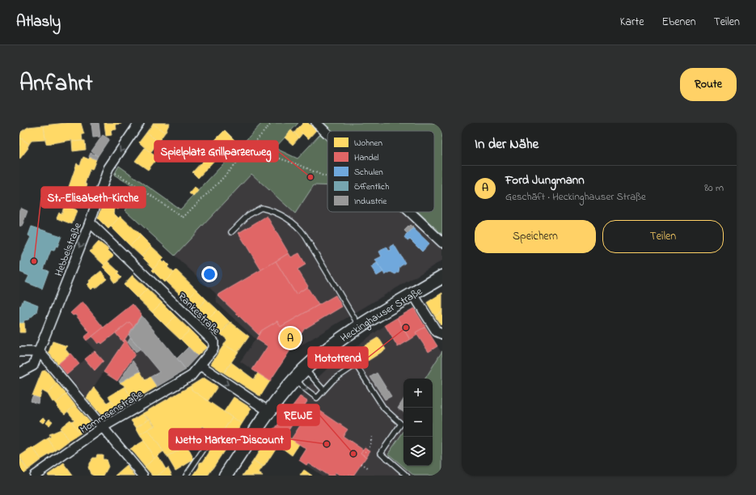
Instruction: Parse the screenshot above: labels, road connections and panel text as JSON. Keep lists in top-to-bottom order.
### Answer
{
  "streets": {
    "main road": ["Heckinghauser Straße"],
    "street": ["Hebbelstraße", "Rankestraße", "Mommsenstraße"]
  },
  "crossings": [
    ["Hebbelstraße", "Rankestraße"],
    ["Rankestraße", "Mommsenstraße"]
  ],
  "one_way": ["Hebbelstraße"],
  "places": [
    "Spielplatz Grillparzerweg",
    "St.-Elisabeth-Kirche",
    "Mototrend",
    "Netto Marken-Discount",
    "REWE"
  ],
  "legend": [
    "Wohnen",
    "Handel",
    "Schulen",
    "Öffentlich",
    "Industrie"
  ],
  "page": {
    "header": "Atlasly",
    "nav": ["Karte", "Ebenen", "Teilen"],
    "title": "Anfahrt",
    "buttons": [
      "Route",
      ["Speichern", "Teilen"]
    ],
    "heading": "In der Nähe",
    "list": [
      {
        "mark": "A",
        "name": "Ford Jungmann",
        "note": "Geschäft · Heckinghauser Straße",
        "value": "80 m"
      }
    ],
    "pins": "A",
    "map_buttons": ["+", "−"]
  }
}
